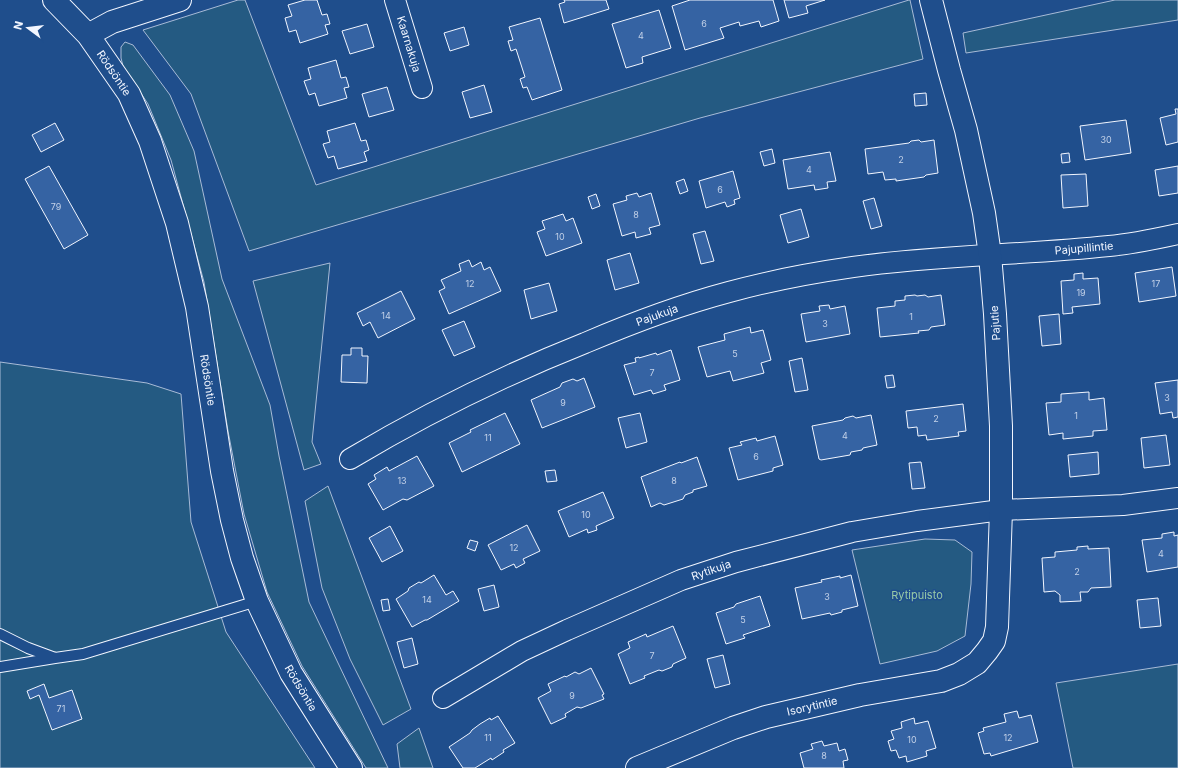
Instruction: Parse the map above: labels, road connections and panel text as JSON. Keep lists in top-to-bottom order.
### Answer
{
  "streets": {
    "street": [
      "Kaarnakuja",
      "Rödsöntie",
      "Pajupillintie",
      "Pajukuja",
      "Pajutie",
      "Rytikuja",
      "Isorytintie"
    ]
  },
  "crossings": [
    ["Pajupillintie", "Pajukuja"],
    ["Pajupillintie", "Pajutie"],
    ["Pajukuja", "Pajutie"],
    ["Pajutie", "Rytikuja"],
    ["Pajutie", "Isorytintie"]
  ],
  "parks": ["Rytipuisto"],
  "house_numbers": [
    "6",
    "4",
    "30",
    "2",
    "4",
    "6",
    "79",
    "8",
    "10",
    "12",
    "17",
    "19",
    "14",
    "1",
    "3",
    "5",
    "7",
    "3",
    "9",
    "1",
    "2",
    "4",
    "11",
    "6",
    "13",
    "8",
    "10",
    "12",
    "4",
    "2",
    "3",
    "14",
    "5",
    "7",
    "9",
    "71",
    "11",
    "12",
    "10",
    "8"
  ],
  "north": "left"
}
